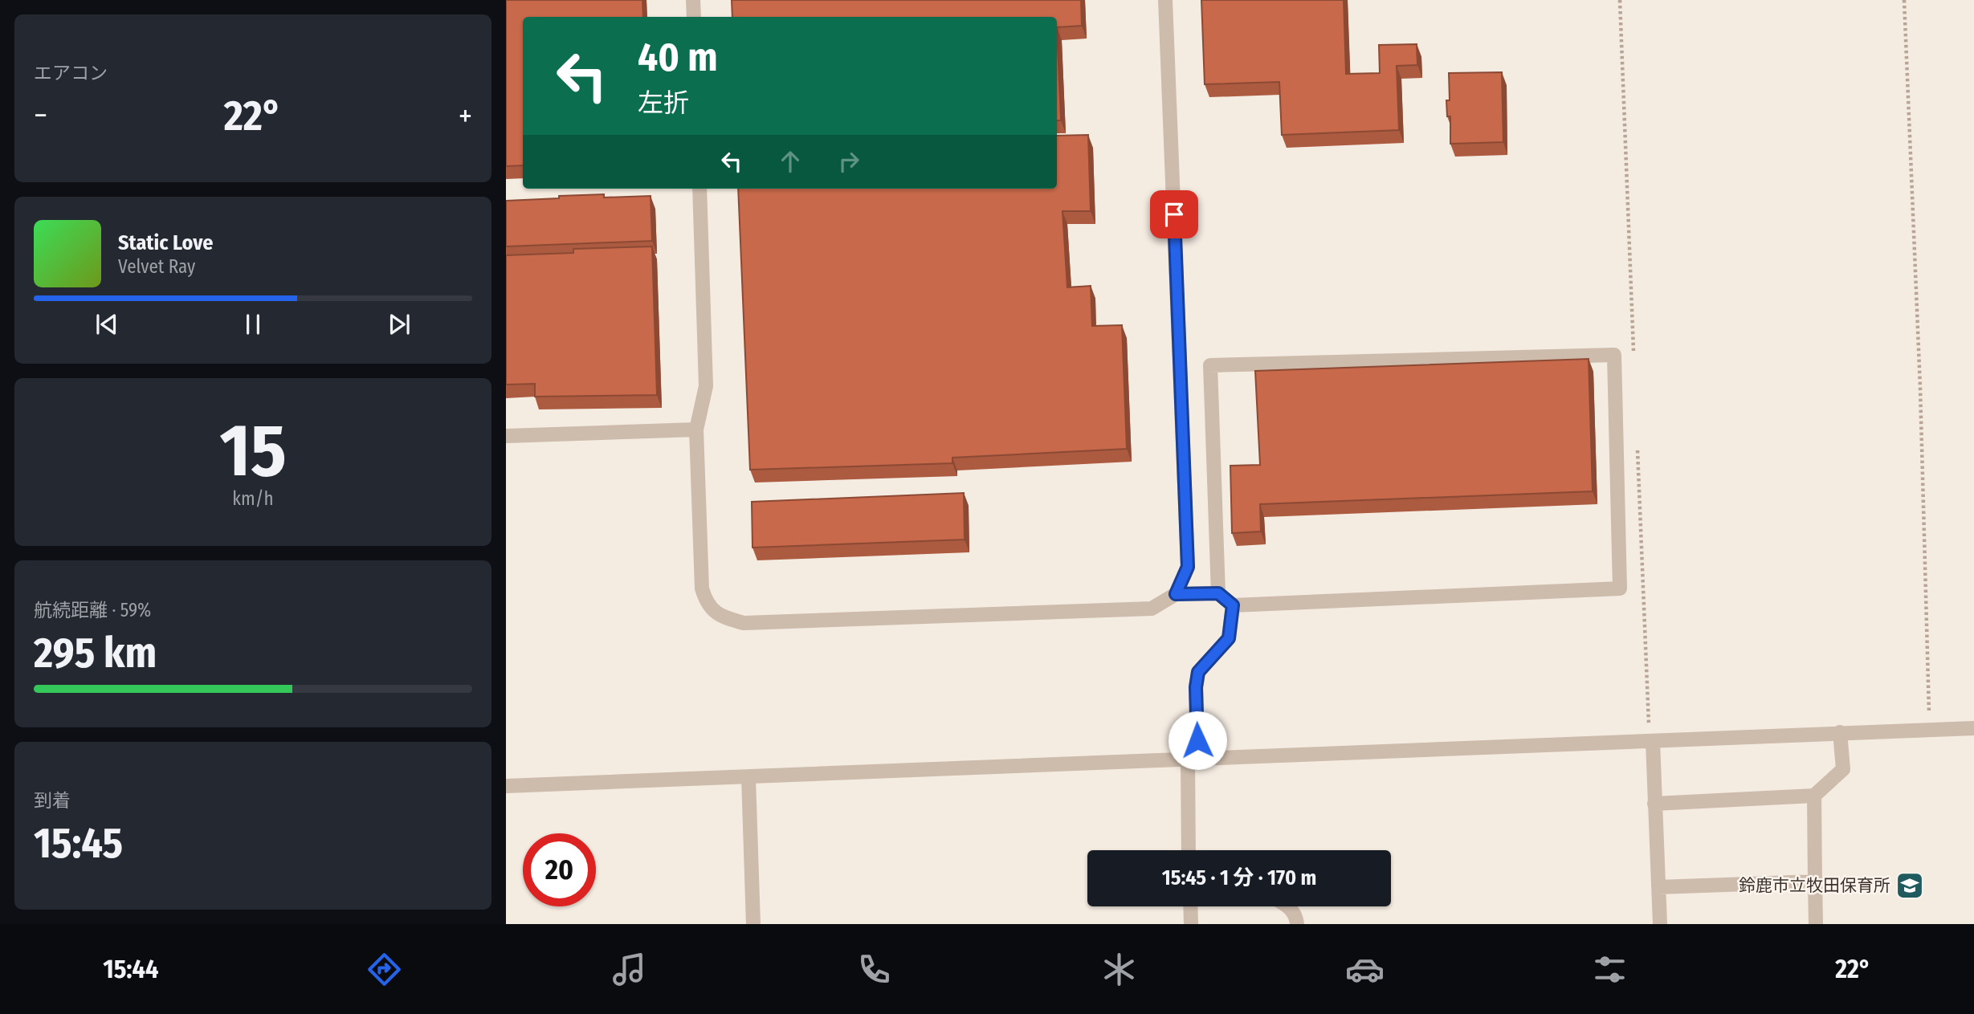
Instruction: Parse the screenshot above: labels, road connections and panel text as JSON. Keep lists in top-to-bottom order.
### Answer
{
  "places": {
    "school or university": ["鈴鹿市立牧田保育所"]
  },
  "page": {
    "tile": [
      "エアコン",
      ["15", "km/h"],
      ["航続距離 · 59%", "295 km"],
      ["到着", "15:45"]
    ],
    "turn": ["40 m", "左折"],
    "heat": ["−", "22°", "+"],
    "song": ["Static Love", "Velvet Ray"],
    "limit": "20",
    "trip": "15:45 · 1 分 · 170 m",
    "tabs": ["15:44", "22°"]
  }
}
